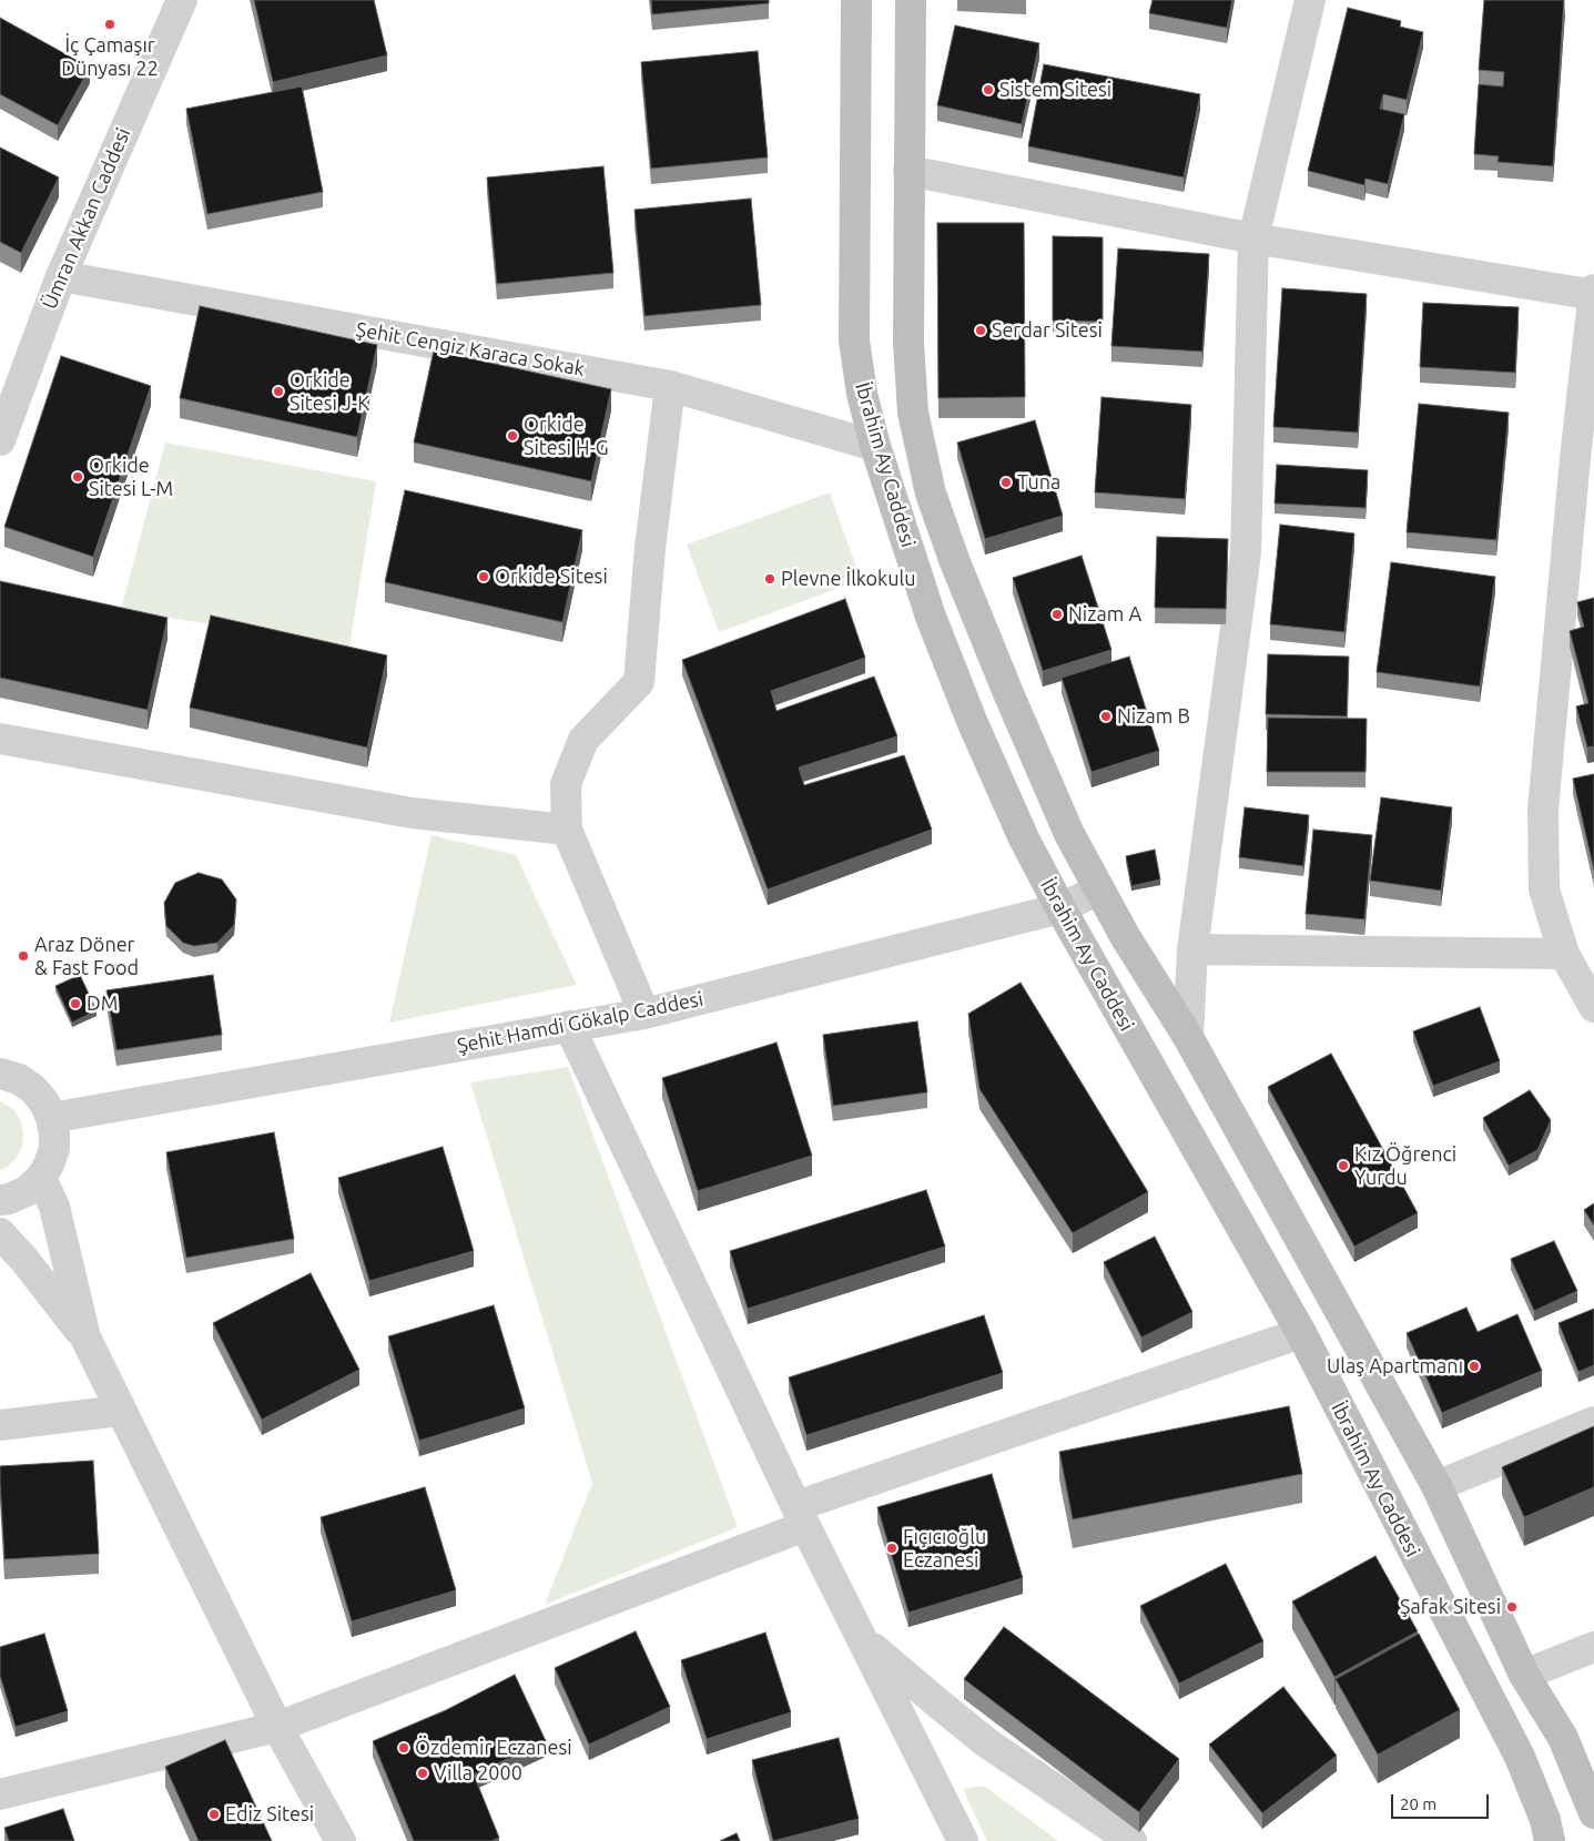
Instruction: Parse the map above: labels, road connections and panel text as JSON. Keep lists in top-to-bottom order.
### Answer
{
  "streets": {
    "main road": ["İbrahim Ay Caddesi"],
    "street": ["Ümran Akkan Caddesi", "Şehit Cengiz Karaca Sokak", "Şehit Hamdi Gökalp Caddesi"]
  },
  "crossings": [
    ["Ümran Akkan Caddesi", "Şehit Cengiz Karaca Sokak"],
    ["Şehit Cengiz Karaca Sokak", "İbrahim Ay Caddesi"],
    ["İbrahim Ay Caddesi", "Şehit Hamdi Gökalp Caddesi"]
  ],
  "places": [
    "İç Çamaşır Dünyası 22",
    "Sistem Sitesi",
    "Serdar Sitesi",
    "Orkide Sitesi J-K",
    "Orkide Sitesi H-G",
    "Orkide Sitesi L-M",
    "Tuna",
    "Orkide Sitesi",
    "Plevne İlkokulu",
    "Nizam A",
    "Nizam B",
    "Araz Döner & Fast Food",
    "DM",
    "Kız Öğrenci Yurdu",
    "Ulaş Apartmanı",
    "Fıçıcıoğlu Eczanesi",
    "Şafak Sitesi",
    "Özdemir Eczanesi",
    "Villa 2000",
    "Ediz Sitesi"
  ],
  "scale_bar": "20 m"
}
